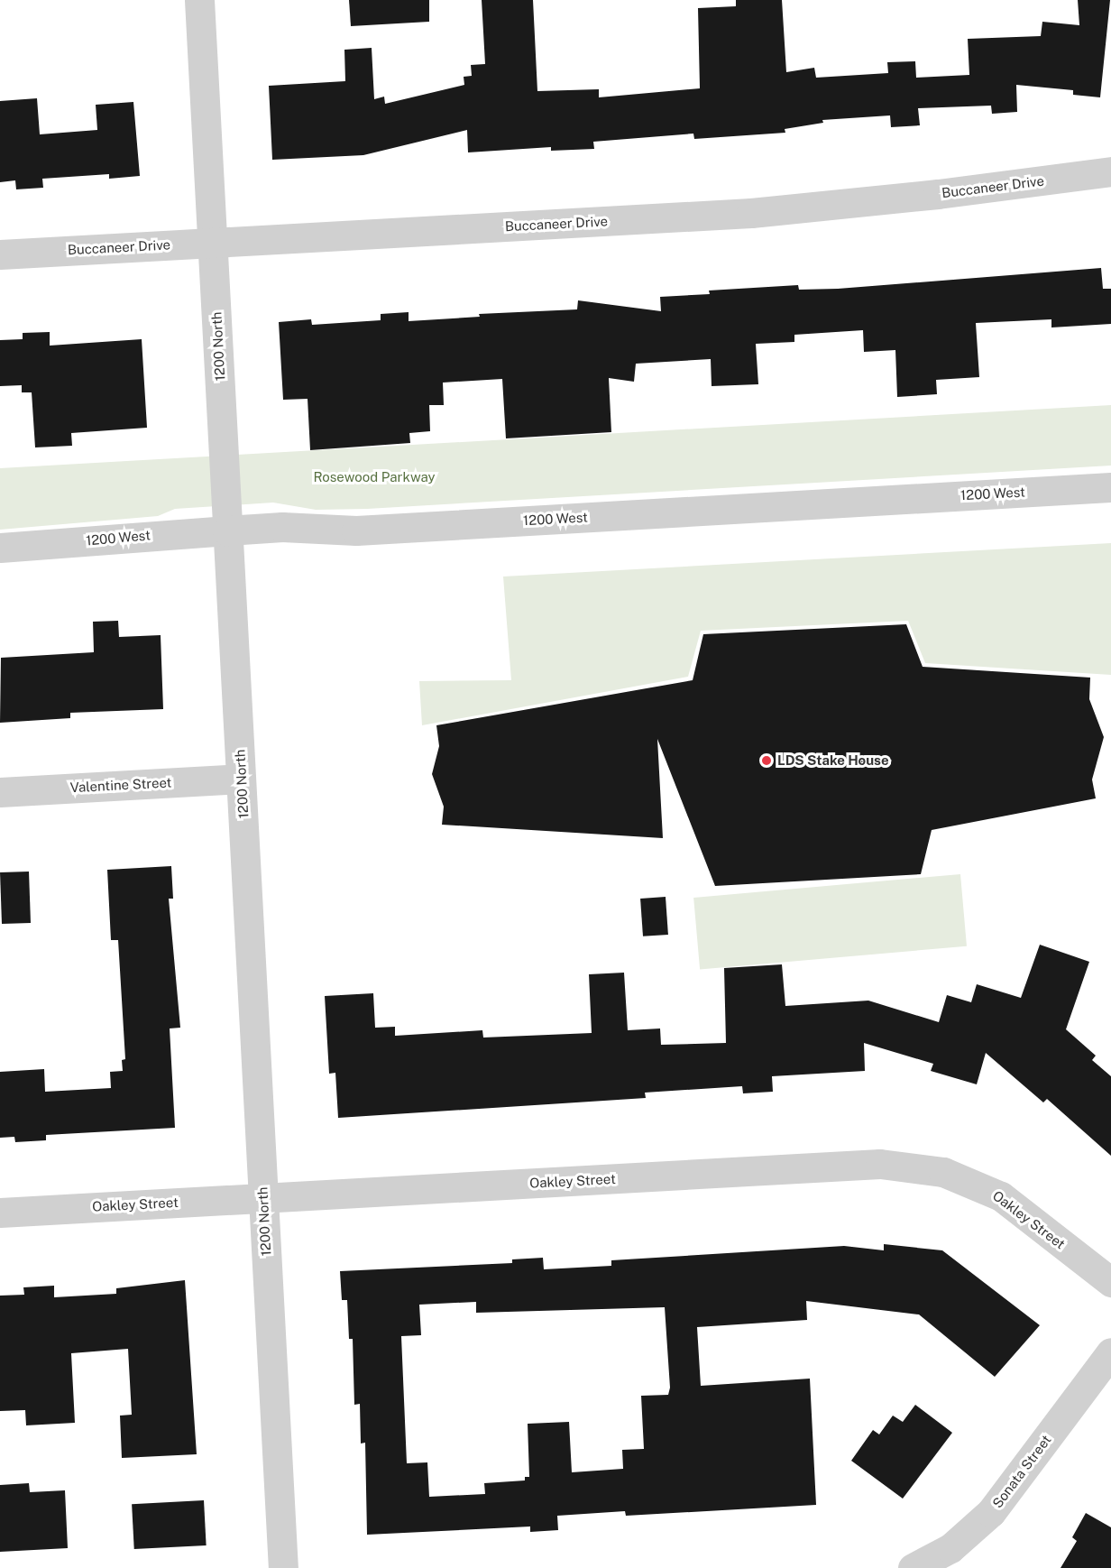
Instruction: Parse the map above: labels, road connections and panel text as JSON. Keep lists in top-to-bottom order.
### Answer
{
  "streets": {
    "street": [
      "Buccaneer Drive",
      "1200 North",
      "1200 West",
      "Valentine Street",
      "Oakley Street",
      "Sonata Street"
    ]
  },
  "crossings": [
    ["Buccaneer Drive", "1200 North"],
    ["1200 North", "1200 West"],
    ["1200 North", "Valentine Street"],
    ["1200 North", "Oakley Street"]
  ],
  "parks": ["Rosewood Parkway"],
  "places": ["LDS Stake House"]
}
